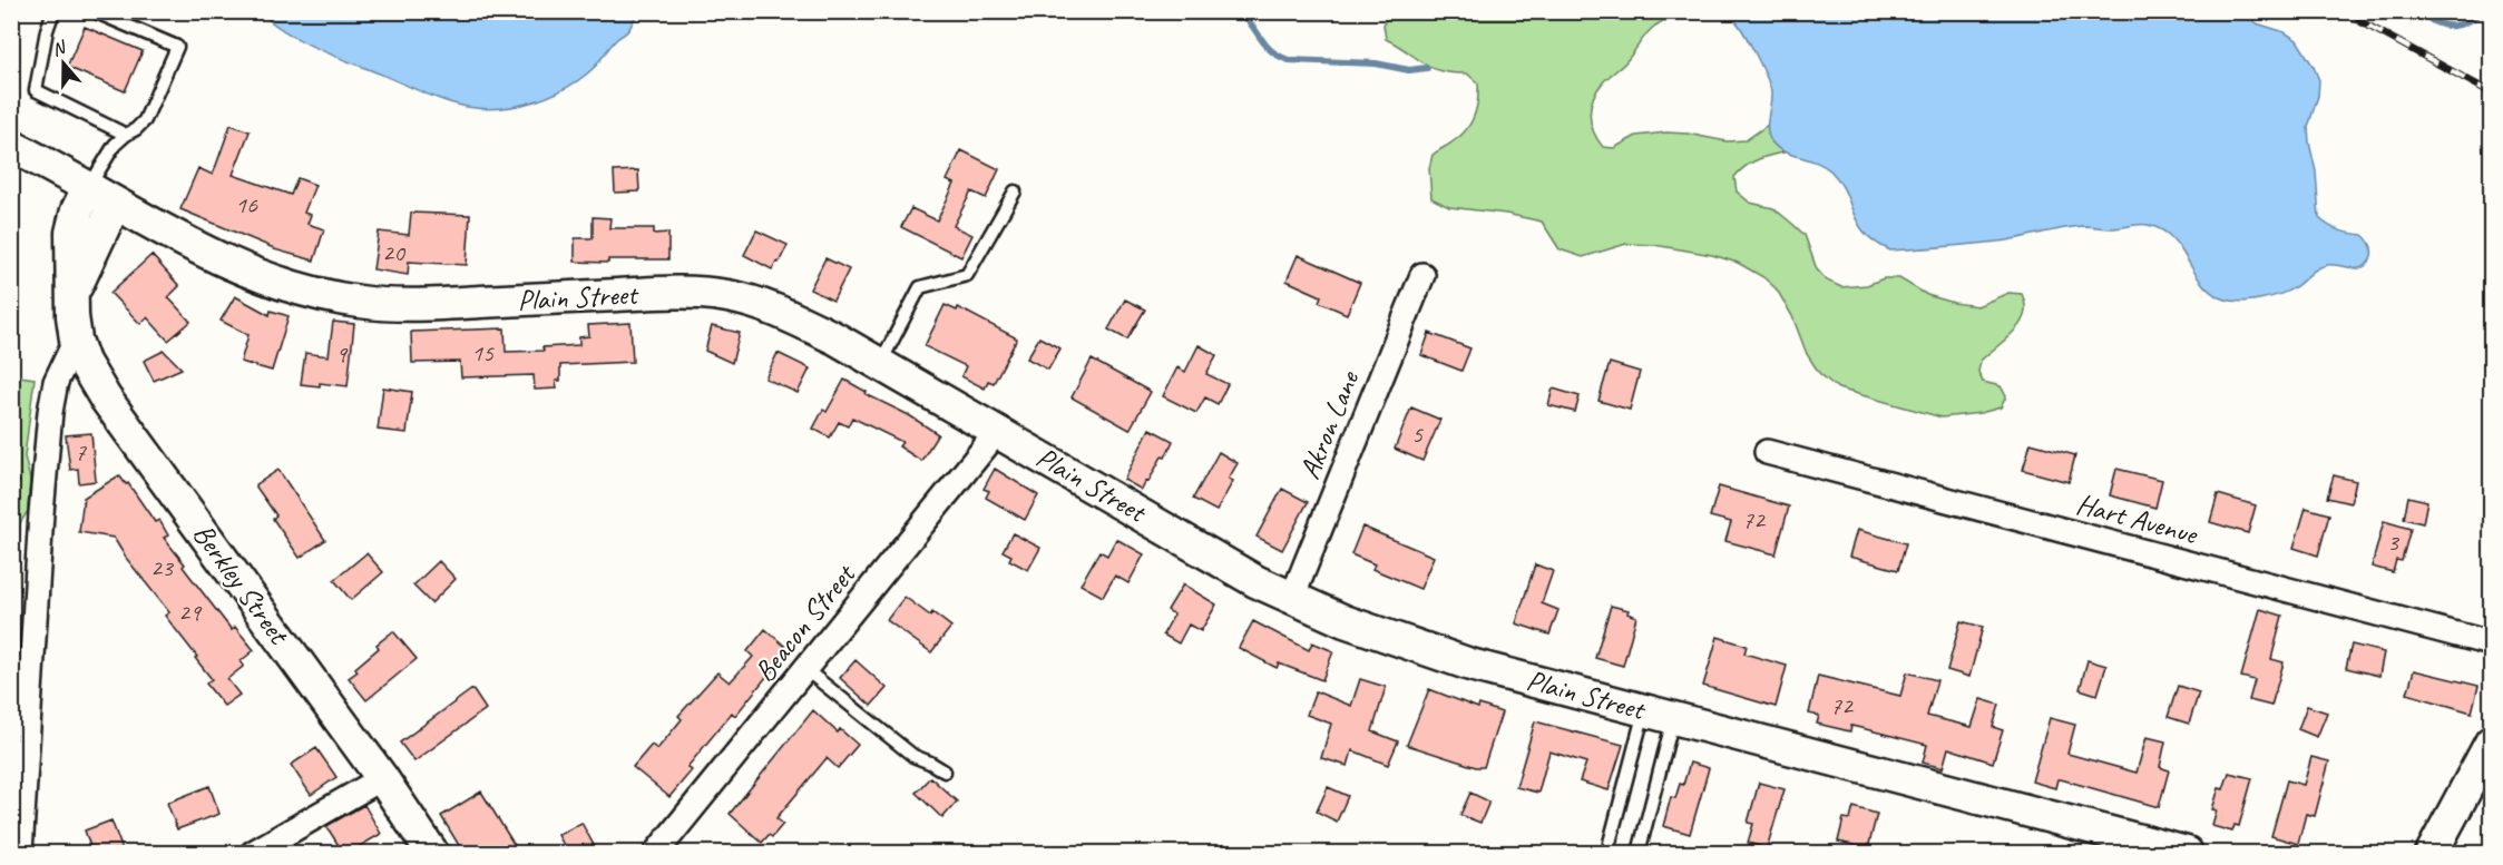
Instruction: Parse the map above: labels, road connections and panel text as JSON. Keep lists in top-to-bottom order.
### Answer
{
  "streets": {
    "main road": ["Plain Street", "Berkley Street"],
    "street": ["Akron Lane", "Hart Avenue", "Beacon Street"]
  },
  "crossings": [
    ["Plain Street", "Akron Lane"],
    ["Plain Street", "Berkley Street"],
    ["Plain Street", "Beacon Street"]
  ],
  "house_numbers": [
    "16",
    "20",
    "15",
    "9",
    "5",
    "7",
    "72",
    "3",
    "23",
    "29",
    "72"
  ],
  "north": "top"
}
